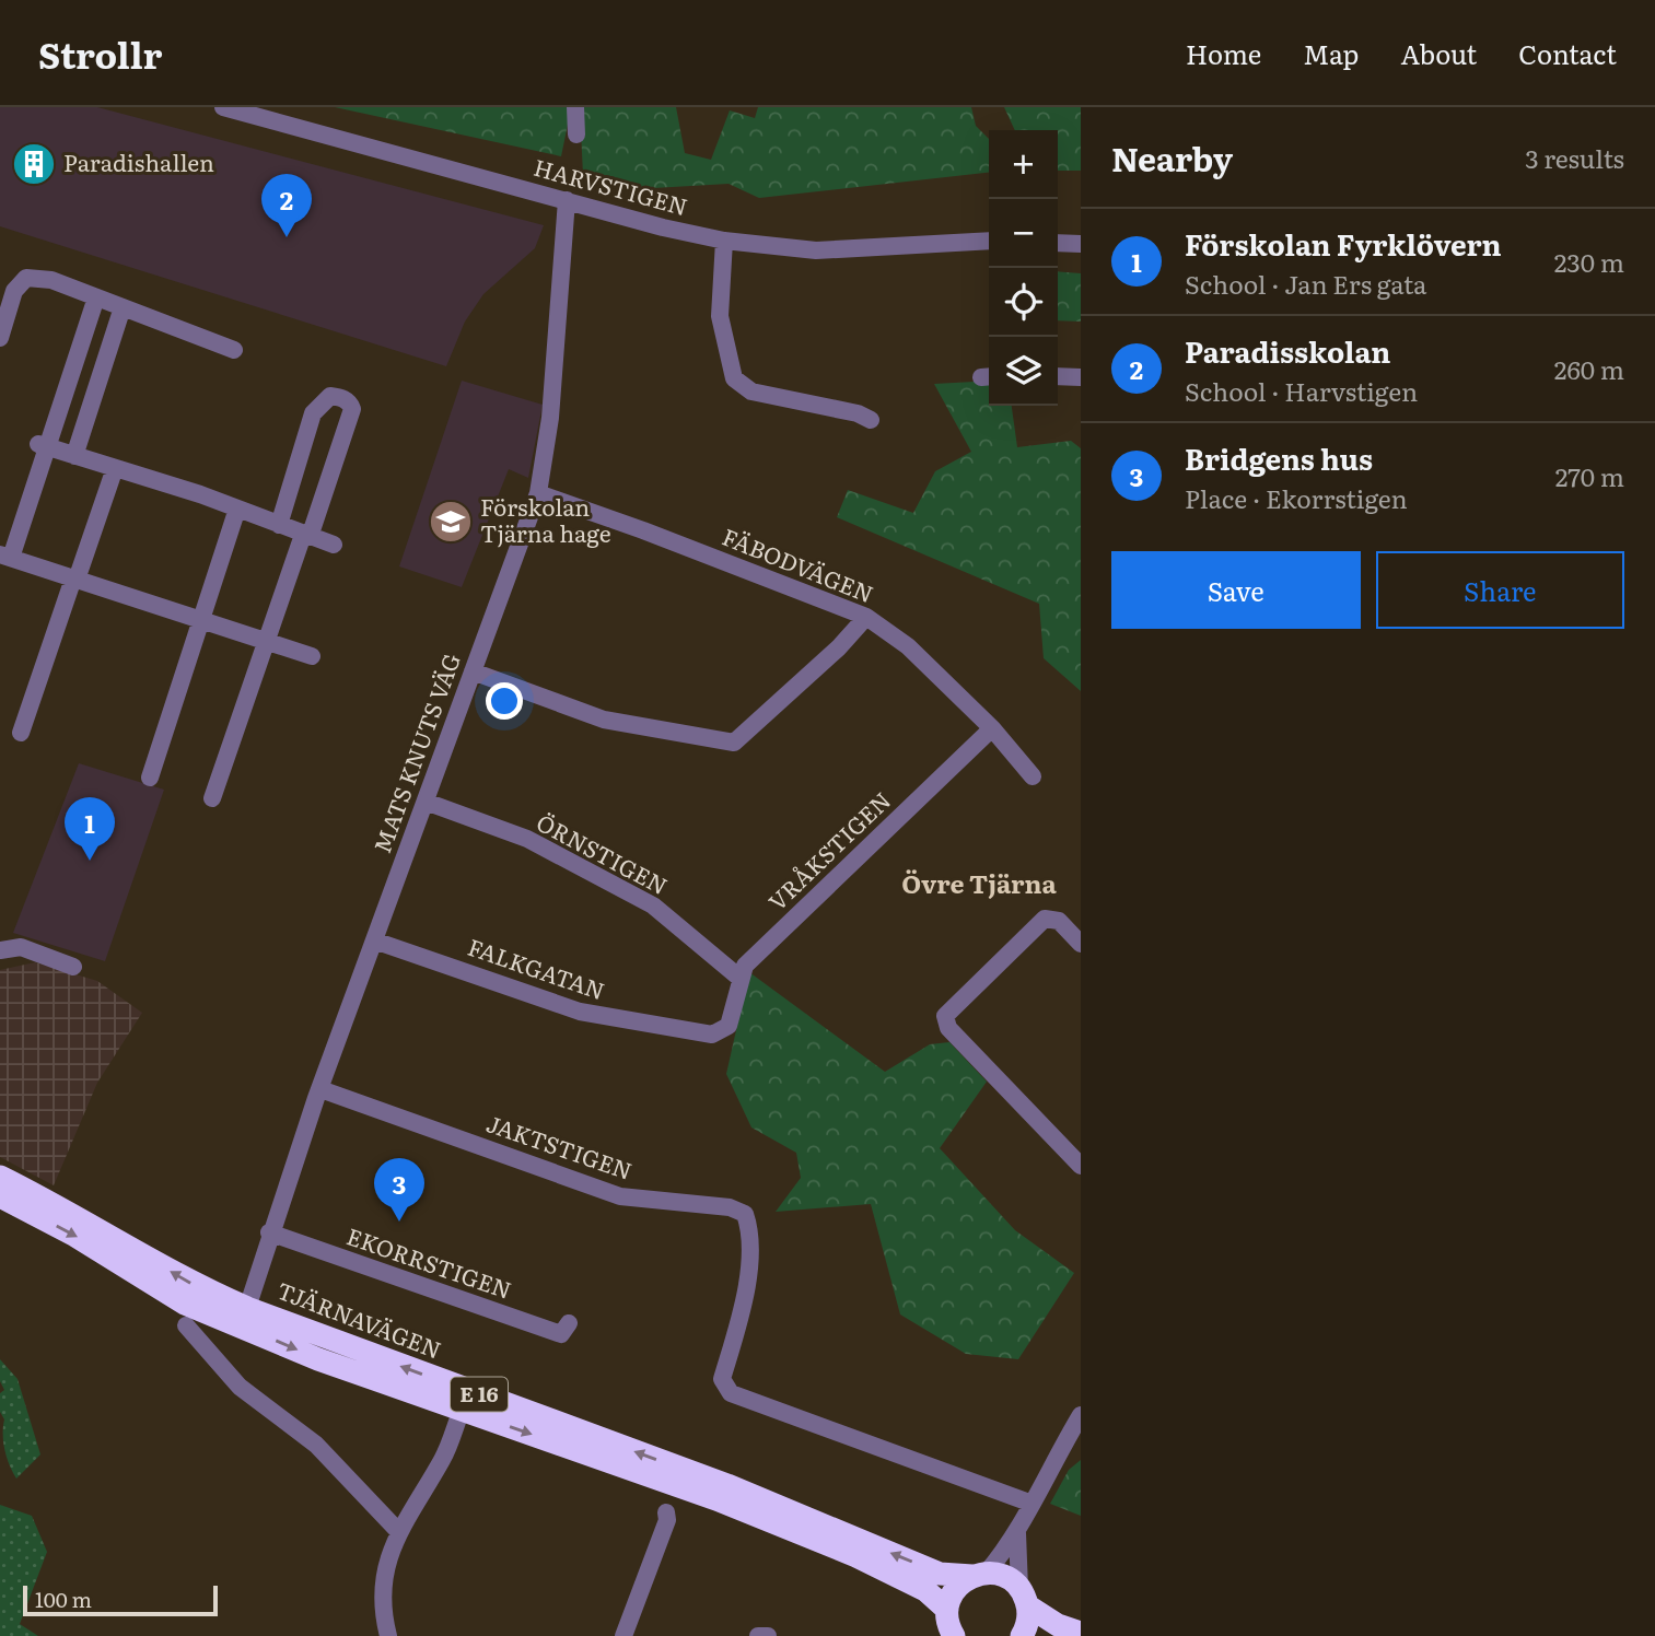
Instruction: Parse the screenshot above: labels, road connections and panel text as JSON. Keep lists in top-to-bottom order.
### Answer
{
  "streets": {
    "highway": ["TJÄRNAVÄGEN", "E 16"],
    "street": [
      "HARVSTIGEN",
      "FÄBODVÄGEN",
      "MATS KNUTS VÄG",
      "VRÅKSTIGEN",
      "ÖRNSTIGEN",
      "FALKGATAN",
      "JAKTSTIGEN",
      "EKORRSTIGEN"
    ]
  },
  "crossings": [
    ["HARVSTIGEN", "MATS KNUTS VÄG"],
    ["FÄBODVÄGEN", "MATS KNUTS VÄG"],
    ["FÄBODVÄGEN", "VRÅKSTIGEN"],
    ["MATS KNUTS VÄG", "ÖRNSTIGEN"],
    ["MATS KNUTS VÄG", "FALKGATAN"],
    ["MATS KNUTS VÄG", "JAKTSTIGEN"],
    ["MATS KNUTS VÄG", "EKORRSTIGEN"],
    ["MATS KNUTS VÄG", "TJÄRNAVÄGEN"],
    ["VRÅKSTIGEN", "ÖRNSTIGEN"],
    ["VRÅKSTIGEN", "FALKGATAN"],
    ["TJÄRNAVÄGEN", "E 16"]
  ],
  "districts": ["Övre Tjärna"],
  "places": {
    "building": ["Paradishallen"],
    "school or university": ["Förskolan Tjärna hage"]
  },
  "scale_bar": "100 m",
  "page": {
    "header": "Strollr",
    "nav": [
      "Home",
      "Map",
      "About",
      "Contact"
    ],
    "heading": ["Nearby", "3 results"],
    "map_buttons": ["+", "−"],
    "pins": ["2", "1", "3"],
    "list": [
      {
        "mark": "1",
        "name": "Förskolan Fyrklövern",
        "note": "School · Jan Ers gata",
        "value": "230 m"
      },
      {
        "mark": "2",
        "name": "Paradisskolan",
        "note": "School · Harvstigen",
        "value": "260 m"
      },
      {
        "mark": "3",
        "name": "Bridgens hus",
        "note": "Place · Ekorrstigen",
        "value": "270 m"
      }
    ],
    "buttons": ["Save", "Share"],
    "scale": "100 m"
  }
}
